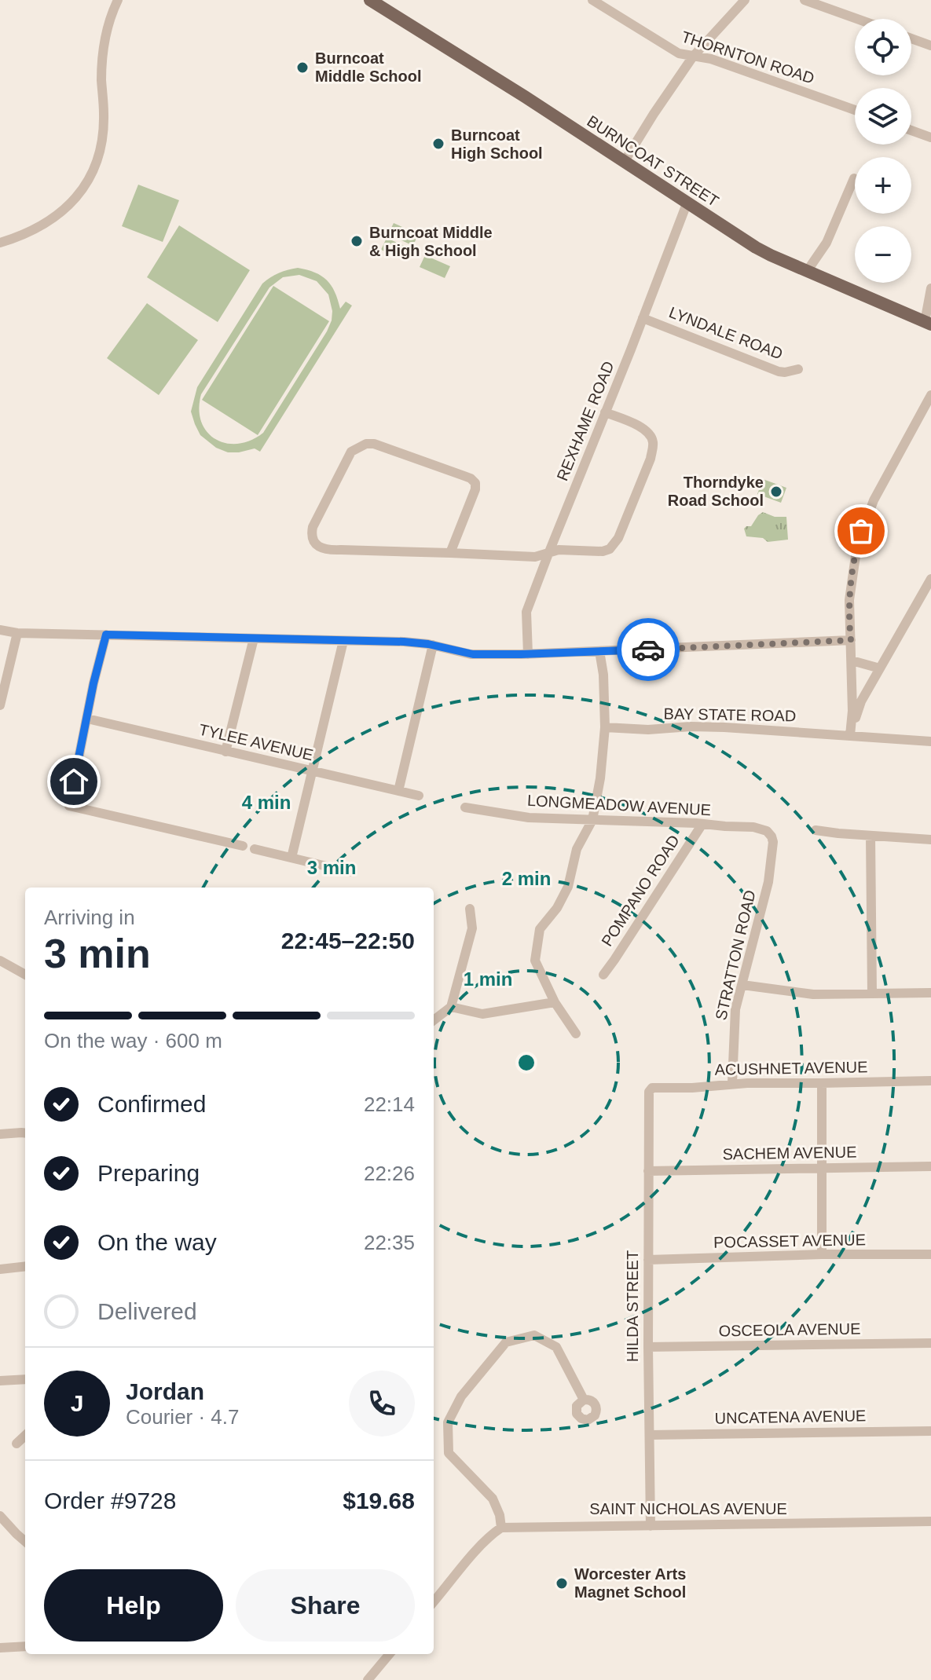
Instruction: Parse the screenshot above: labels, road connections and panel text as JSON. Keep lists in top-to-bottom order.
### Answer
{
  "streets": {
    "main road": ["BURNCOAT STREET"],
    "street": [
      "THORNTON ROAD",
      "LYNDALE ROAD",
      "REXHAME ROAD",
      "BAY STATE ROAD",
      "TYLEE AVENUE",
      "LONGMEADOW AVENUE",
      "POMPANO ROAD",
      "STRATTON ROAD",
      "ACUSHNET AVENUE",
      "SACHEM AVENUE",
      "POCASSET AVENUE",
      "HILDA STREET",
      "OSCEOLA AVENUE",
      "UNCATENA AVENUE",
      "SAINT NICHOLAS AVENUE"
    ]
  },
  "crossings": [
    ["BURNCOAT STREET", "REXHAME ROAD"],
    ["LYNDALE ROAD", "REXHAME ROAD"],
    ["LONGMEADOW AVENUE", "POMPANO ROAD"],
    ["LONGMEADOW AVENUE", "STRATTON ROAD"],
    ["STRATTON ROAD", "ACUSHNET AVENUE"],
    ["ACUSHNET AVENUE", "HILDA STREET"],
    ["SACHEM AVENUE", "HILDA STREET"],
    ["POCASSET AVENUE", "HILDA STREET"],
    ["HILDA STREET", "OSCEOLA AVENUE"],
    ["HILDA STREET", "UNCATENA AVENUE"],
    ["HILDA STREET", "SAINT NICHOLAS AVENUE"]
  ],
  "places": [
    "Burncoat Middle School",
    "Burncoat High School",
    "Burncoat Middle & High School",
    "Thorndyke Road School",
    "Worcester Arts Magnet School"
  ],
  "page": {
    "map_buttons": ["+", "−"],
    "heading": ["3 min", "Arriving in", "22:45–22:50"],
    "panel": [
      "Jordan",
      "Courier · 4.7",
      "Order #9728",
      "$19.68"
    ],
    "bar": "On the way · 600 m",
    "list": [
      ["Confirmed", "22:14"],
      ["Preparing", "22:26"],
      ["On the way", "22:35"],
      "Delivered"
    ],
    "round": "J",
    "buttons": ["Help", "Share"]
  },
  "rings": [
    "4 min",
    "3 min",
    "2 min",
    "1 min"
  ]
}
